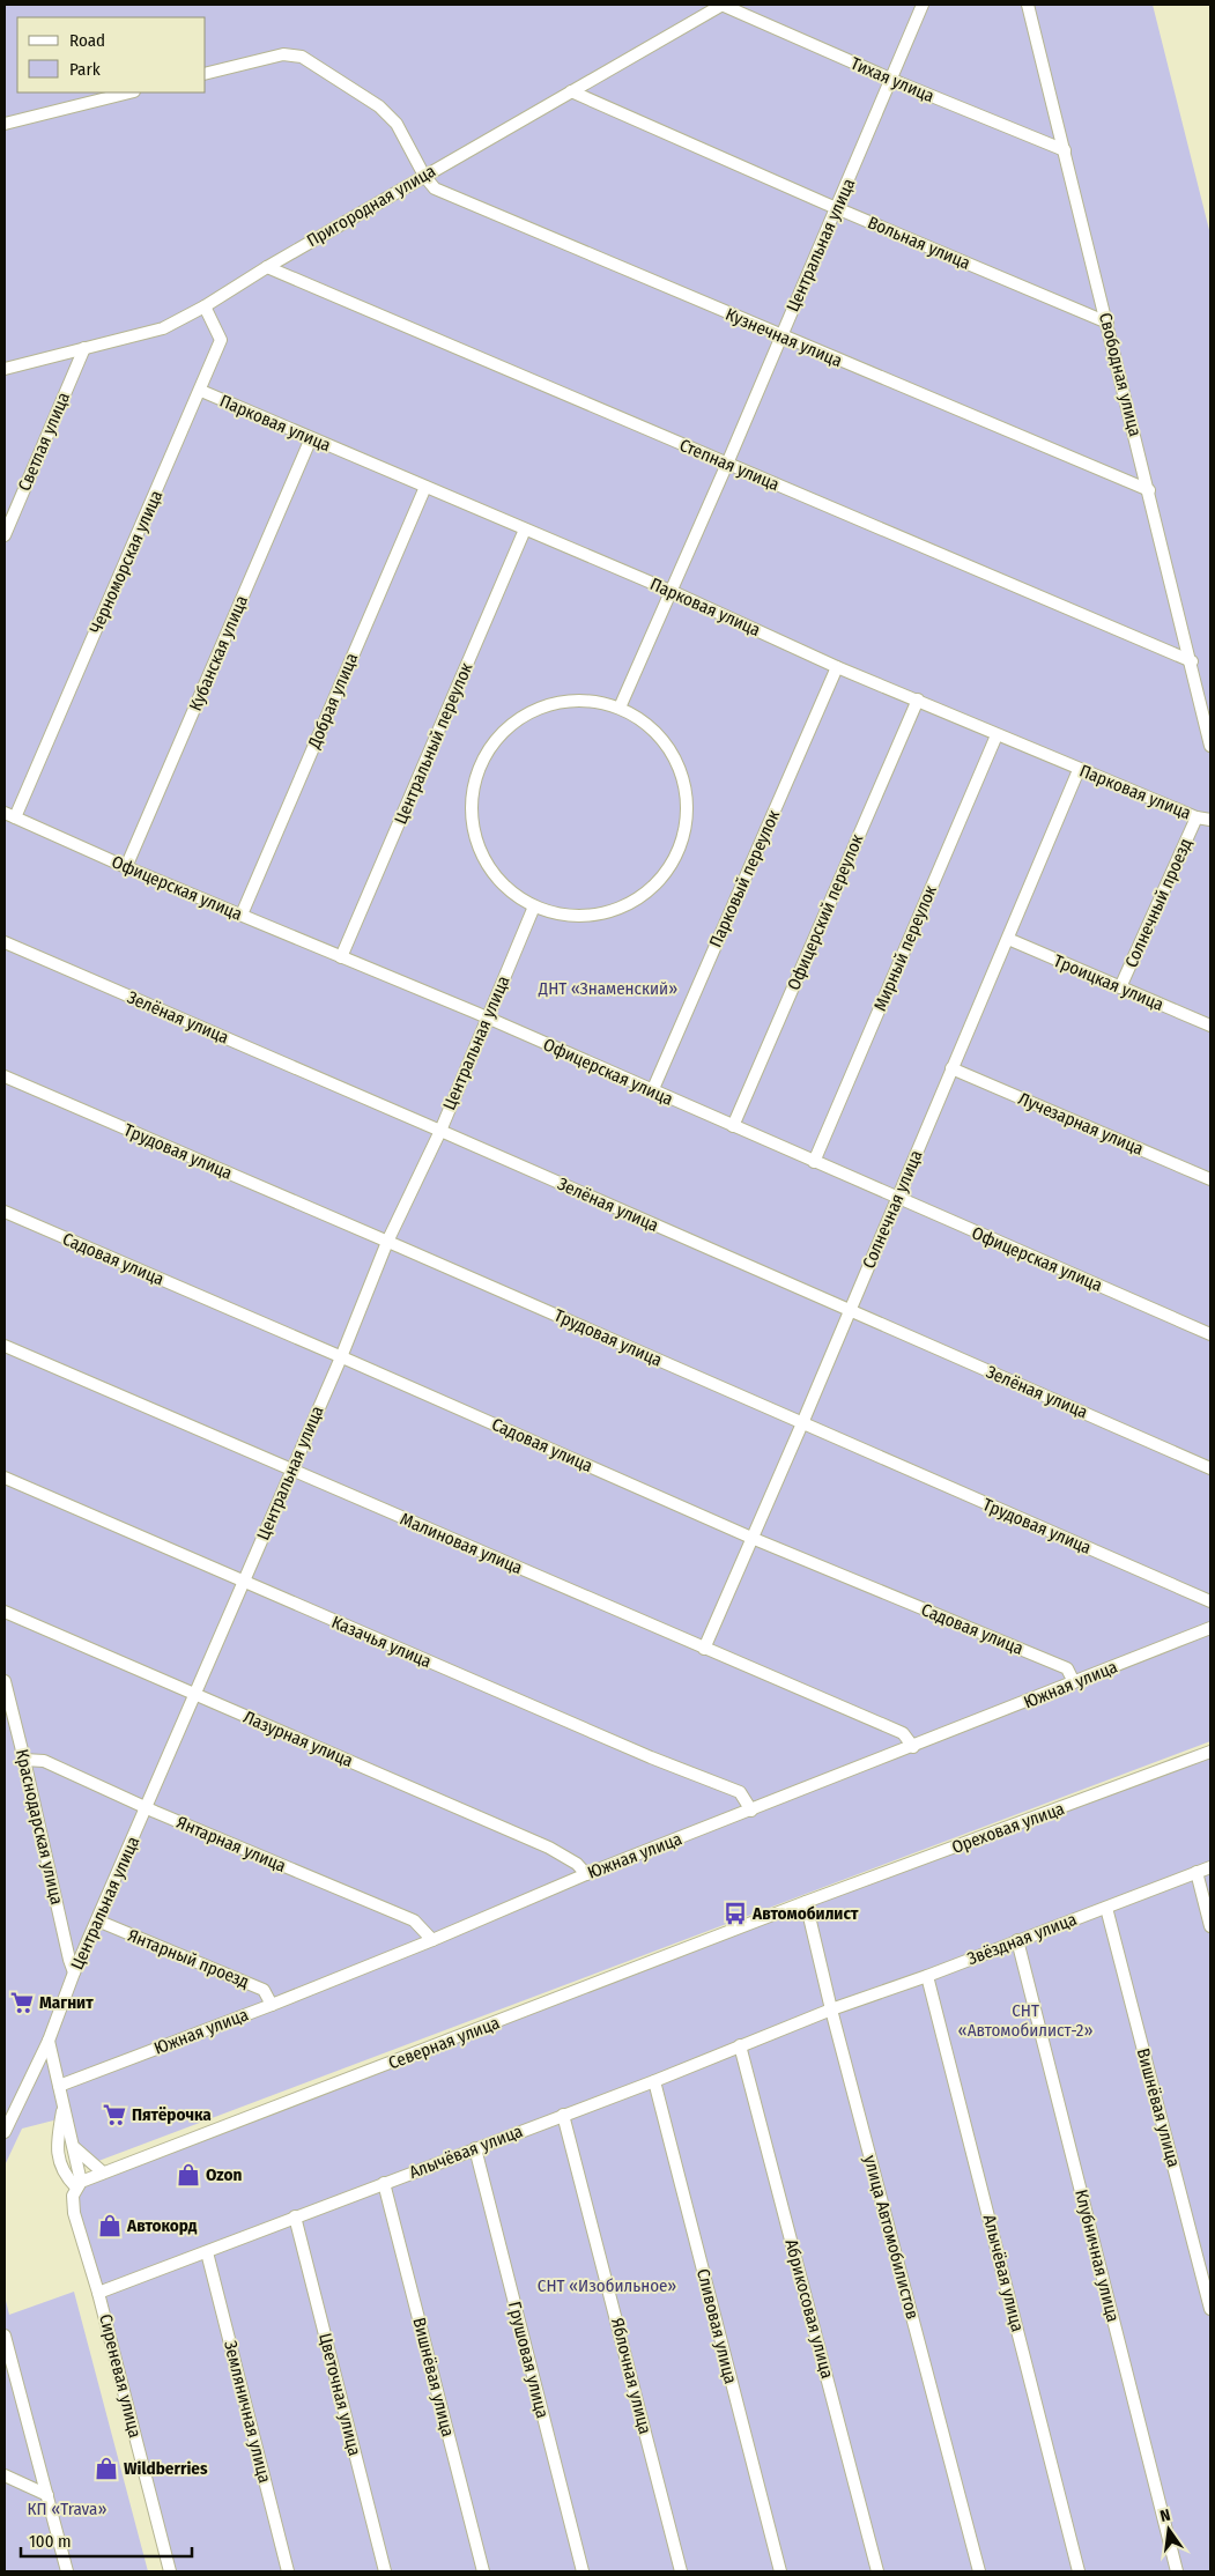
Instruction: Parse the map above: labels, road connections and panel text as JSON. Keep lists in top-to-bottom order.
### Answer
{
  "streets": {
    "street": [
      "Тихая улица",
      "Пригородная улица",
      "Вольная улица",
      "Центральная улица",
      "Кузнечная улица",
      "Свободная улица",
      "Парковая улица",
      "Светлая улица",
      "Степная улица",
      "Черноморская улица",
      "Кубанская улица",
      "Добрая улица",
      "Центральный переулок",
      "Парковый переулок",
      "Офицерская улица",
      "Солнечный проезд",
      "Офицерский переулок",
      "Мирный переулок",
      "Троицкая улица",
      "Зелёная улица",
      "Лучезарная улица",
      "Трудовая улица",
      "Солнечная улица",
      "Садовая улица",
      "Малиновая улица",
      "Казачья улица",
      "Южная улица",
      "Лазурная улица",
      "Краснодарская улица",
      "Ореховая улица",
      "Янтарная улица",
      "Звёздная улица",
      "Янтарный проезд",
      "Северная улица",
      "Вишнёвая улица",
      "Алычёвая улица",
      "улица Автомобилистов",
      "Клубничная улица",
      "Абрикосовая улица",
      "Сливовая улица",
      "Грушовая улица",
      "Сиреневая улица",
      "Яблочная улица",
      "Цветочная улица",
      "Земляничная улица"
    ]
  },
  "crossings": [
    ["Тихая улица", "Пригородная улица"],
    ["Тихая улица", "Центральная улица"],
    ["Тихая улица", "Свободная улица"],
    ["Пригородная улица", "Вольная улица"],
    ["Пригородная улица", "Кузнечная улица"],
    ["Пригородная улица", "Светлая улица"],
    ["Пригородная улица", "Степная улица"],
    ["Пригородная улица", "Черноморская улица"],
    ["Вольная улица", "Центральная улица"],
    ["Вольная улица", "Свободная улица"],
    ["Центральная улица", "Кузнечная улица"],
    ["Центральная улица", "Парковая улица"],
    ["Центральная улица", "Степная улица"],
    ["Центральная улица", "Офицерская улица"],
    ["Центральная улица", "Зелёная улица"],
    ["Центральная улица", "Трудовая улица"],
    ["Центральная улица", "Садовая улица"],
    ["Центральная улица", "Малиновая улица"],
    ["Центральная улица", "Казачья улица"],
    ["Центральная улица", "Лазурная улица"],
    ["Центральная улица", "Краснодарская улица"],
    ["Центральная улица", "Янтарная улица"],
    ["Центральная улица", "Янтарный проезд"],
    ["Центральная улица", "Сиреневая улица"],
    ["Кузнечная улица", "Свободная улица"],
    ["Свободная улица", "Степная улица"],
    ["Парковая улица", "Черноморская улица"],
    ["Парковая улица", "Кубанская улица"],
    ["Парковая улица", "Добрая улица"],
    ["Парковая улица", "Центральный переулок"],
    ["Парковая улица", "Парковый переулок"],
    ["Парковая улица", "Солнечный проезд"],
    ["Парковая улица", "Офицерский переулок"],
    ["Парковая улица", "Мирный переулок"],
    ["Парковая улица", "Солнечная улица"],
    ["Черноморская улица", "Офицерская улица"],
    ["Кубанская улица", "Офицерская улица"],
    ["Добрая улица", "Офицерская улица"],
    ["Центральный переулок", "Офицерская улица"],
    ["Парковый переулок", "Офицерская улица"],
    ["Офицерская улица", "Офицерский переулок"],
    ["Офицерская улица", "Мирный переулок"],
    ["Офицерская улица", "Солнечная улица"],
    ["Солнечный проезд", "Троицкая улица"],
    ["Троицкая улица", "Солнечная улица"],
    ["Зелёная улица", "Солнечная улица"],
    ["Лучезарная улица", "Солнечная улица"],
    ["Трудовая улица", "Солнечная улица"],
    ["Солнечная улица", "Садовая улица"],
    ["Солнечная улица", "Малиновая улица"],
    ["Садовая улица", "Южная улица"],
    ["Малиновая улица", "Южная улица"],
    ["Казачья улица", "Южная улица"],
    ["Южная улица", "Лазурная улица"],
    ["Южная улица", "Янтарная улица"],
    ["Южная улица", "Янтарный проезд"],
    ["Южная улица", "Сиреневая улица"],
    ["Краснодарская улица", "Янтарная улица"],
    ["Ореховая улица", "Северная улица"],
    ["Ореховая улица", "улица Автомобилистов"],
    ["Звёздная улица", "Вишнёвая улица"],
    ["Звёздная улица", "Алычёвая улица"],
    ["Звёздная улица", "улица Автомобилистов"],
    ["Звёздная улица", "Клубничная улица"],
    ["Северная улица", "улица Автомобилистов"],
    ["Северная улица", "Сиреневая улица"],
    ["Вишнёвая улица", "Алычёвая улица"],
    ["Алычёвая улица", "улица Автомобилистов"],
    ["Алычёвая улица", "Абрикосовая улица"],
    ["Алычёвая улица", "Сливовая улица"],
    ["Алычёвая улица", "Грушовая улица"],
    ["Алычёвая улица", "Сиреневая улица"],
    ["Алычёвая улица", "Яблочная улица"],
    ["Алычёвая улица", "Цветочная улица"],
    ["Алычёвая улица", "Земляничная улица"]
  ],
  "parks": [
    "ДНТ «Знаменский»",
    "СНТ «Автомобилист-2»",
    "СНТ «Изобильное»",
    "КП «Trava»"
  ],
  "places": {
    "bus stop": ["Автомобилист"],
    "supermarket": ["Магнит", "Пятёрочка"],
    "shop": ["Ozon", "Автокорд", "Wildberries"]
  },
  "legend": ["Road", "Park"],
  "scale_bar": "100 m",
  "north": "top"
}
